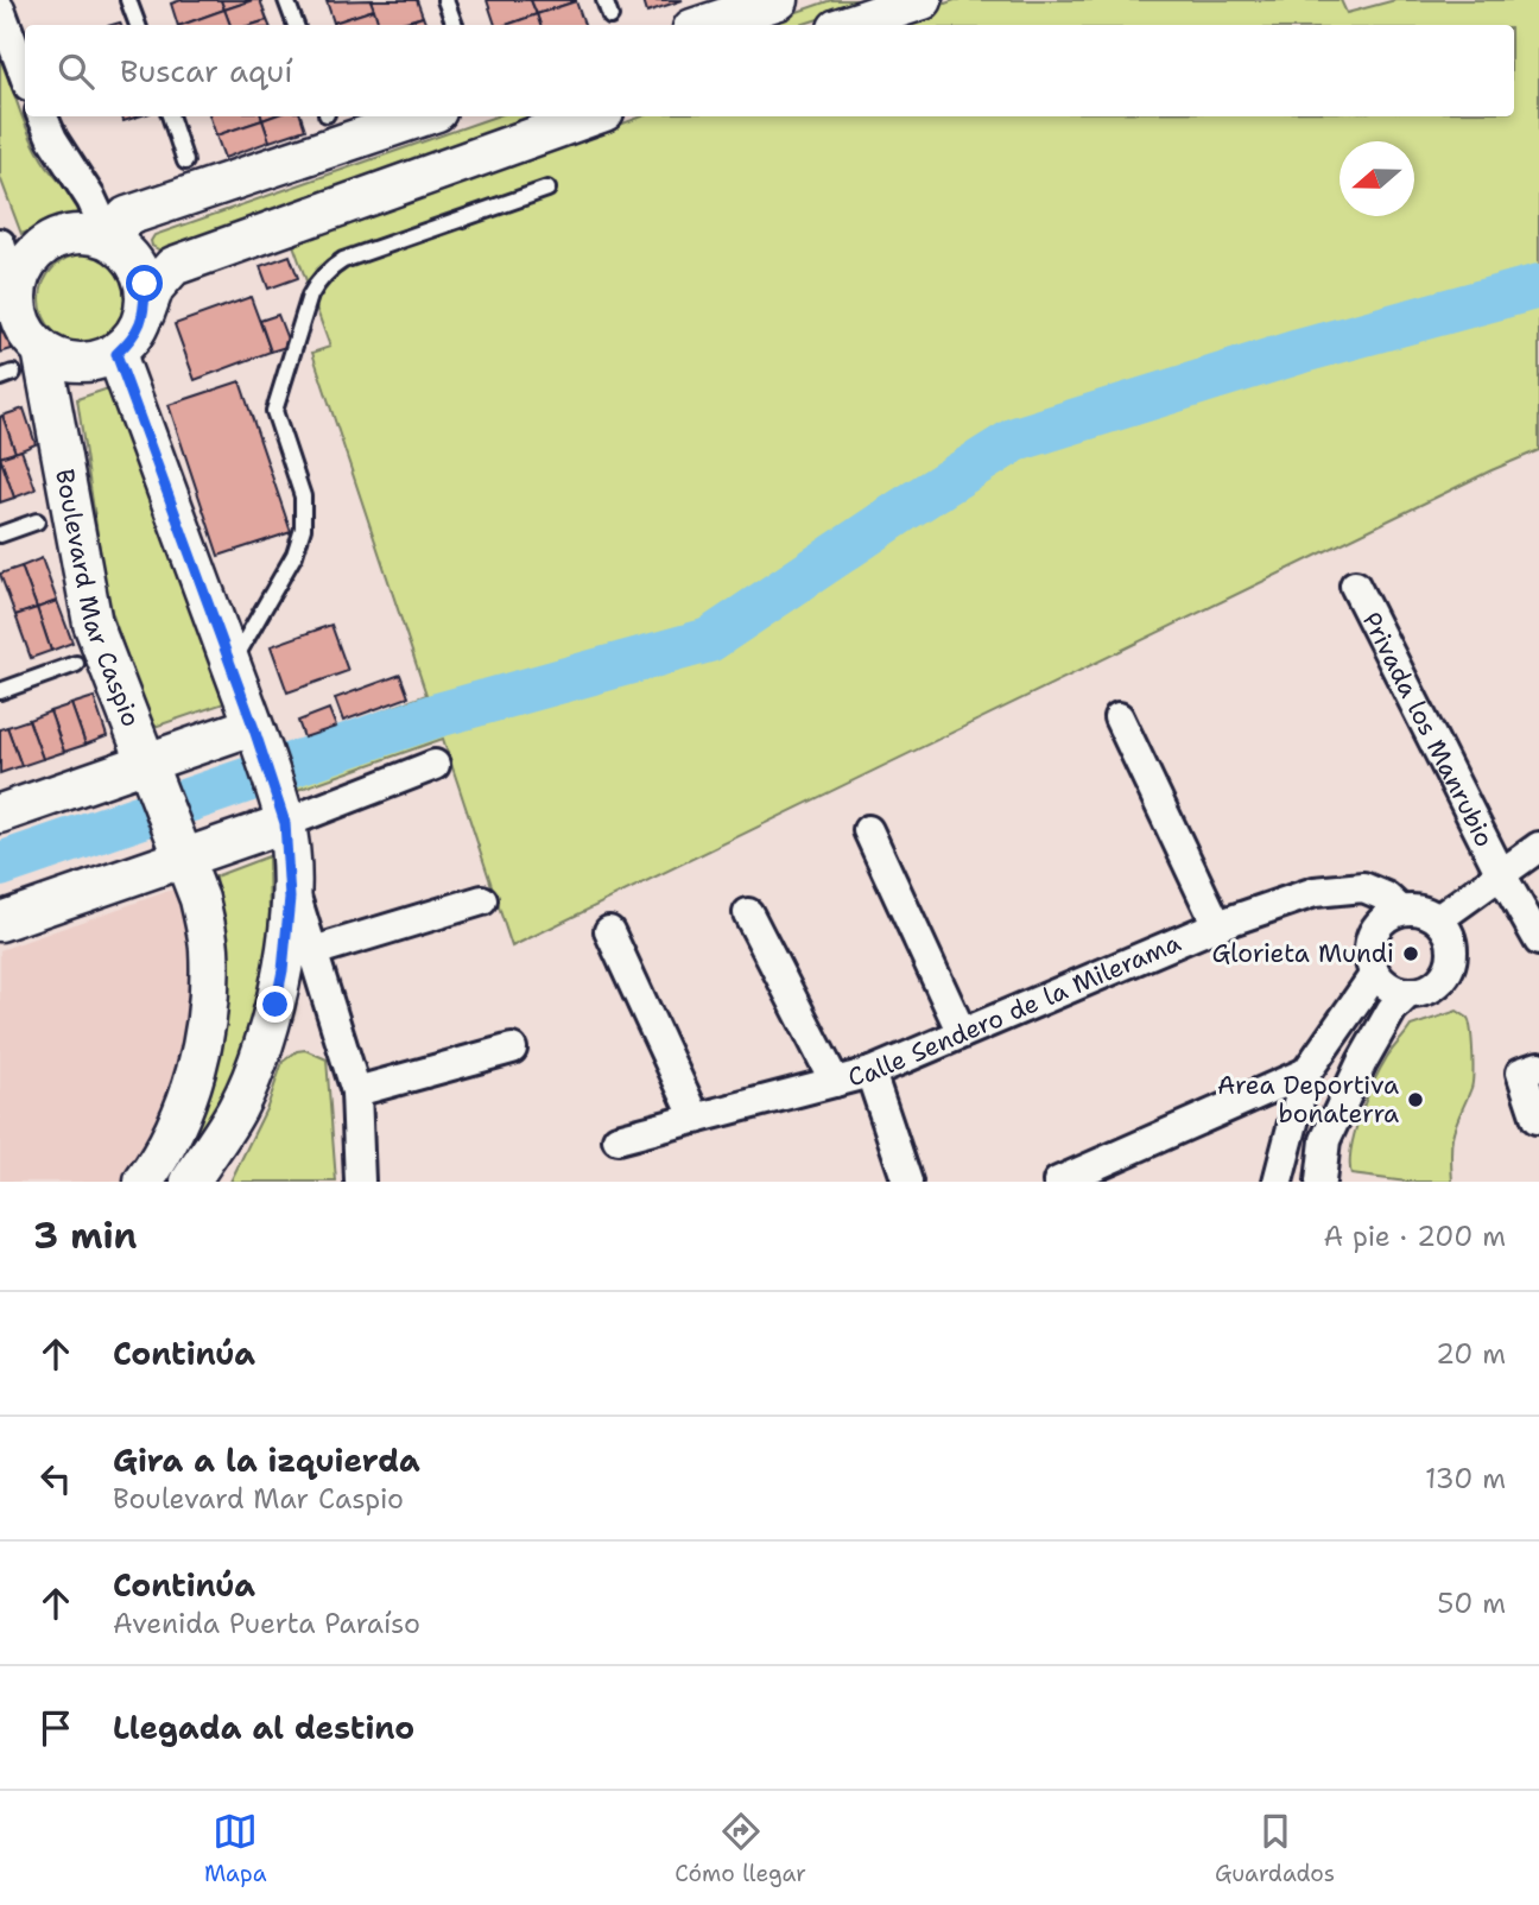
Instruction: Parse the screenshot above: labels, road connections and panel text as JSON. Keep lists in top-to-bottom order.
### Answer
{
  "streets": {
    "street": ["Boulevard Mar Caspio", "Privada los Manrubio", "Calle Sendero de la Milerama"]
  },
  "places": ["Glorieta Mundi", "Area Deportiva bonaterra"],
  "north": "left",
  "page": {
    "search": "Buscar aquí",
    "heading": ["3 min", "A pie · 200 m"],
    "list": [
      ["Continúa", "20 m"],
      ["Gira a la izquierda", "Boulevard Mar Caspio", "130 m"],
      ["Continúa", "Avenida Puerta Paraíso", "50 m"],
      "Llegada al destino"
    ],
    "nav": ["Mapa", "Cómo llegar", "Guardados"]
  }
}
